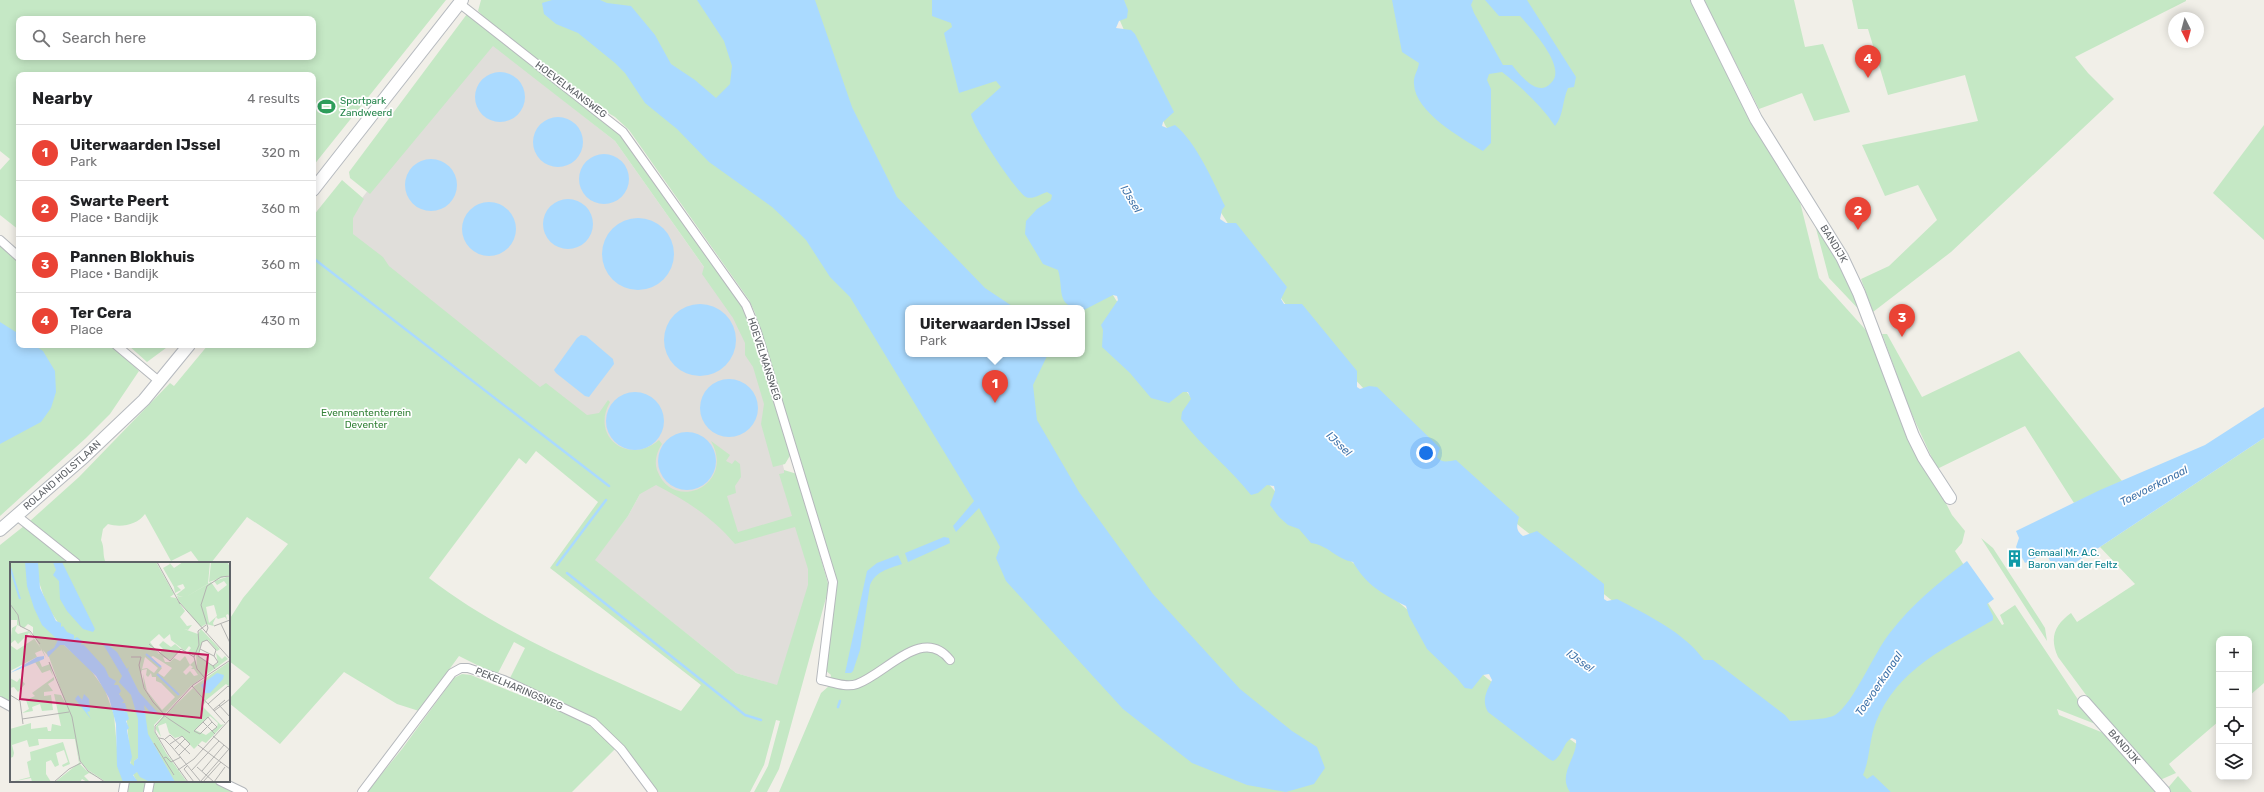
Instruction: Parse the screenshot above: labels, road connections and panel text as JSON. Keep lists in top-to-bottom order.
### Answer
{
  "streets": {
    "street": [
      "HOEVELMANSWEG",
      "BANDIJK",
      "ROLAND HOLSTLAAN",
      "PEKELHARINGSWEG"
    ]
  },
  "water": ["IJssel", "Toevoerkanaal"],
  "parks": ["Evenmententerrein Deventer"],
  "places": {
    "sports": ["Sportpark Zandweerd"],
    "building": ["Gemaal Mr. A.C. Baron van der Feltz"]
  },
  "north": "bottom",
  "page": {
    "search": "Search here",
    "pins": [
      "4",
      "2",
      "3",
      "1"
    ],
    "heading": ["Nearby", "4 results"],
    "list": [
      {
        "mark": "1",
        "name": "Uiterwaarden IJssel",
        "note": "Park",
        "value": "320 m"
      },
      {
        "mark": "2",
        "name": "Swarte Peert",
        "note": "Place · Bandijk",
        "value": "360 m"
      },
      {
        "mark": "3",
        "name": "Pannen Blokhuis",
        "note": "Place · Bandijk",
        "value": "360 m"
      },
      {
        "mark": "4",
        "name": "Ter Cera",
        "note": "Place",
        "value": "430 m"
      }
    ],
    "popup": ["Uiterwaarden IJssel", "Park"],
    "map_buttons": ["+", "−"]
  }
}
